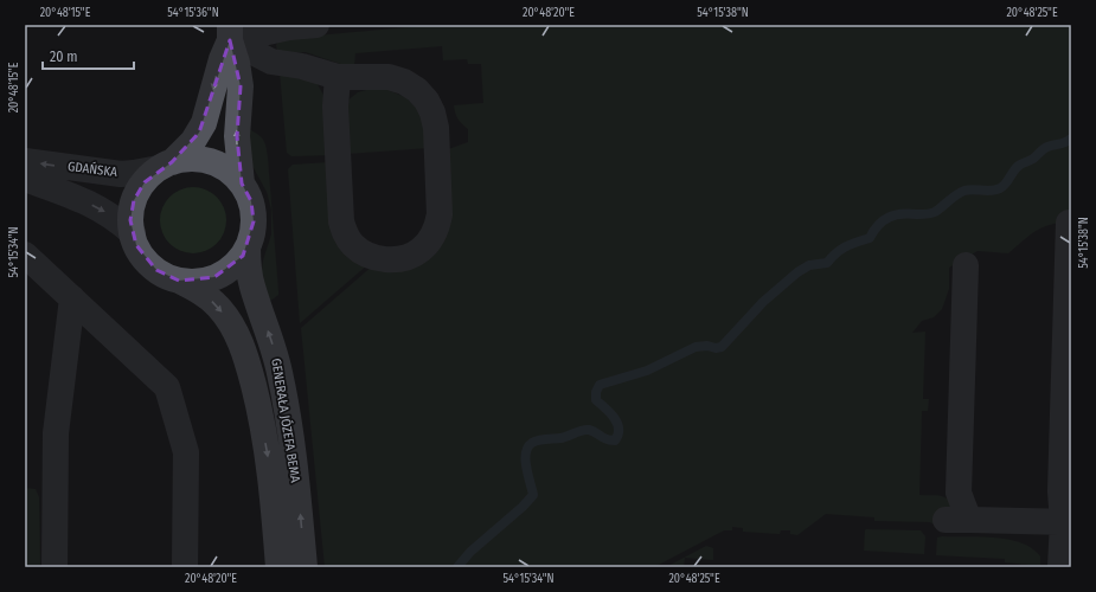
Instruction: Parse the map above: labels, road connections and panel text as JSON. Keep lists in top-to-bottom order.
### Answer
{
  "streets": {
    "main road": ["GENERAŁA JÓZEFA BEMA"],
    "street": ["GDAŃSKA"]
  },
  "crossings": [
    ["GDAŃSKA", "GENERAŁA JÓZEFA BEMA"]
  ],
  "scale_bar": "20 m",
  "coordinates": [
    "20°48'15\"E",
    "54°15'36\"N",
    "20°48'20\"E",
    "54°15'38\"N",
    "20°48'25\"E",
    "54°15'34\"N"
  ]
}
